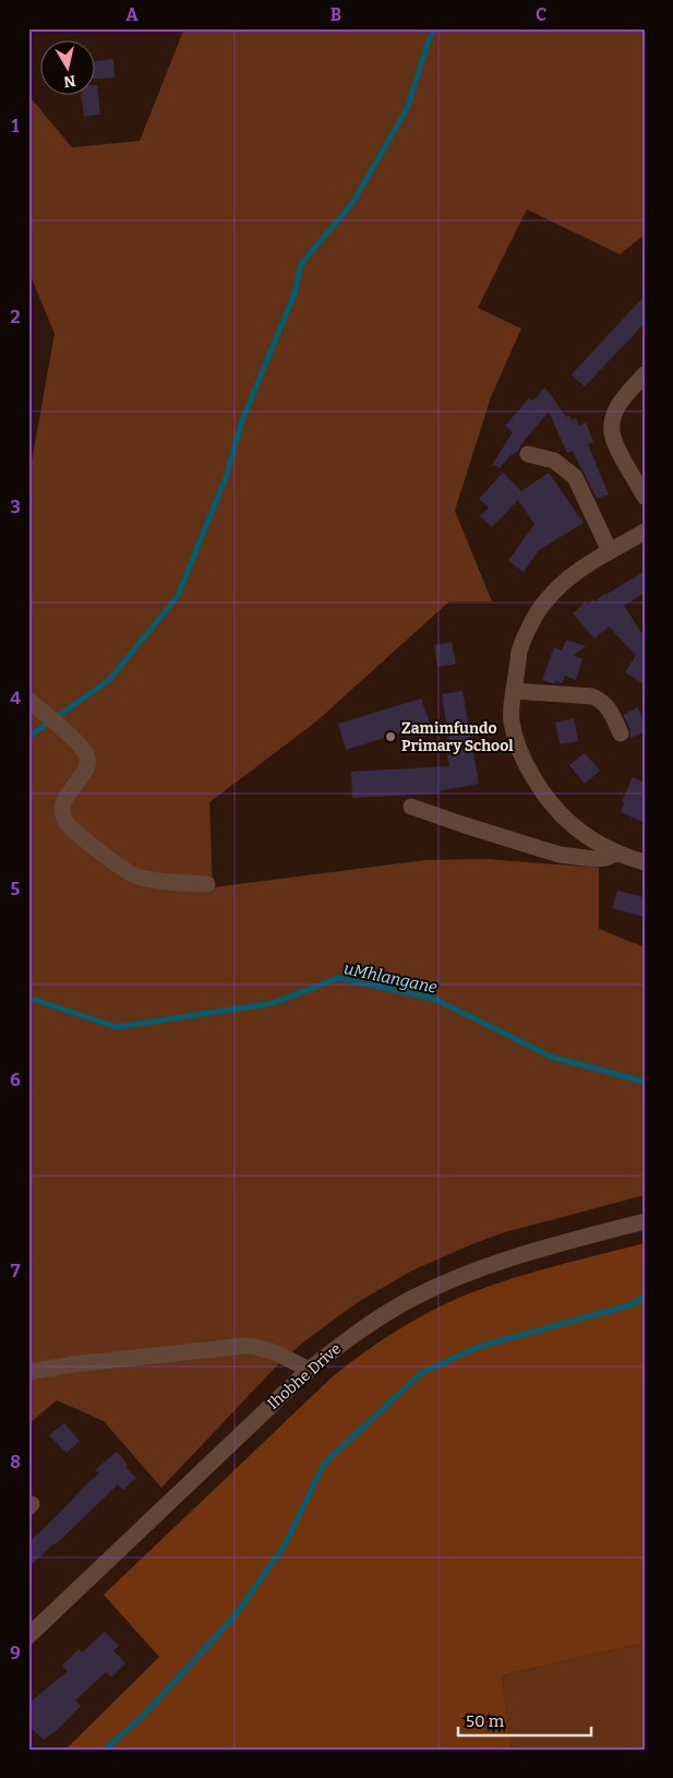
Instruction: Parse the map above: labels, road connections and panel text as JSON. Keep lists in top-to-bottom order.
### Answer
{
  "streets": {
    "street": ["Ihobhe Drive"]
  },
  "water": ["uMhlangane"],
  "places": ["Zamimfundo Primary School"],
  "scale_bar": "50 m",
  "north": "bottom",
  "grid": {
    "columns": ["A", "B", "C"],
    "rows": [
      "1",
      "2",
      "3",
      "4",
      "5",
      "6",
      "7",
      "8",
      "9"
    ]
  }
}
